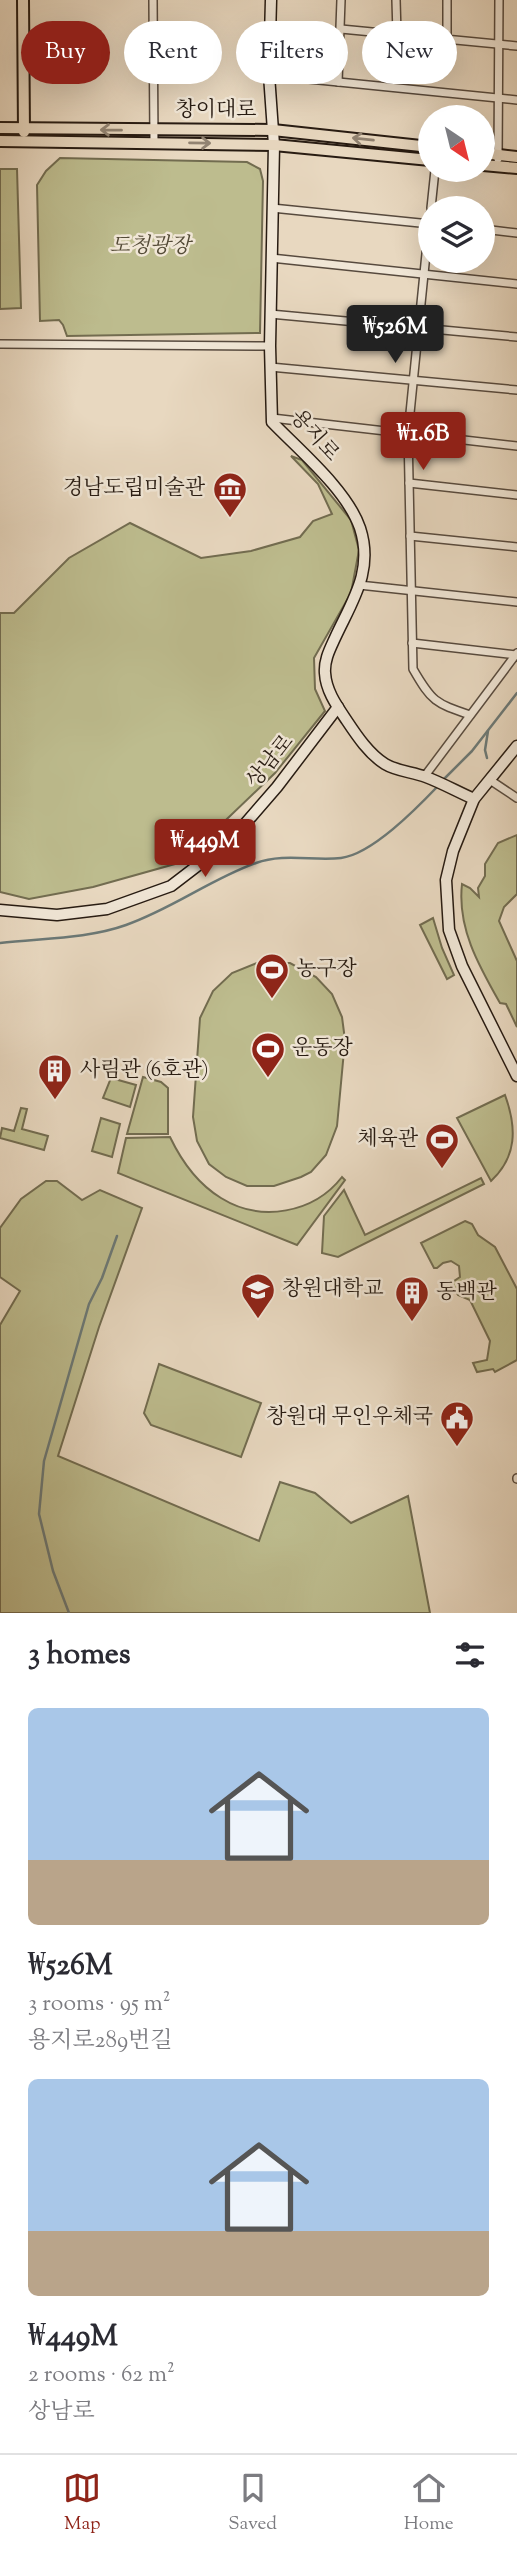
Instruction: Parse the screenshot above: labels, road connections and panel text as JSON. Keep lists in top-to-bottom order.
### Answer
{
  "streets": {
    "main road": ["창이대로", "용지로", "상남로"]
  },
  "crossings": [
    ["창이대로", "용지로"],
    ["용지로", "상남로"]
  ],
  "parks": ["도청광장"],
  "places": {
    "museum": ["경남도립미술관"],
    "sports": ["농구장", "운동장", "체육관"],
    "building": ["사림관 (6호관)", "동백관"],
    "school or university": ["창원대학교"],
    "public building": ["창원대 무인우체국"]
  },
  "north": "bottom right",
  "page": {
    "chip": [
      "Buy",
      "Rent",
      "Filters",
      "New"
    ],
    "price": ["₩526M", "₩1.6B", "₩449M"],
    "heading": "3 homes",
    "list": [
      {
        "name": "₩526M",
        "note": "3 rooms · 95 m² · 용지로289번길"
      },
      {
        "name": "₩449M",
        "note": "2 rooms · 62 m² · 상남로"
      }
    ],
    "tabs": ["Map", "Saved", "Home"]
  }
}
